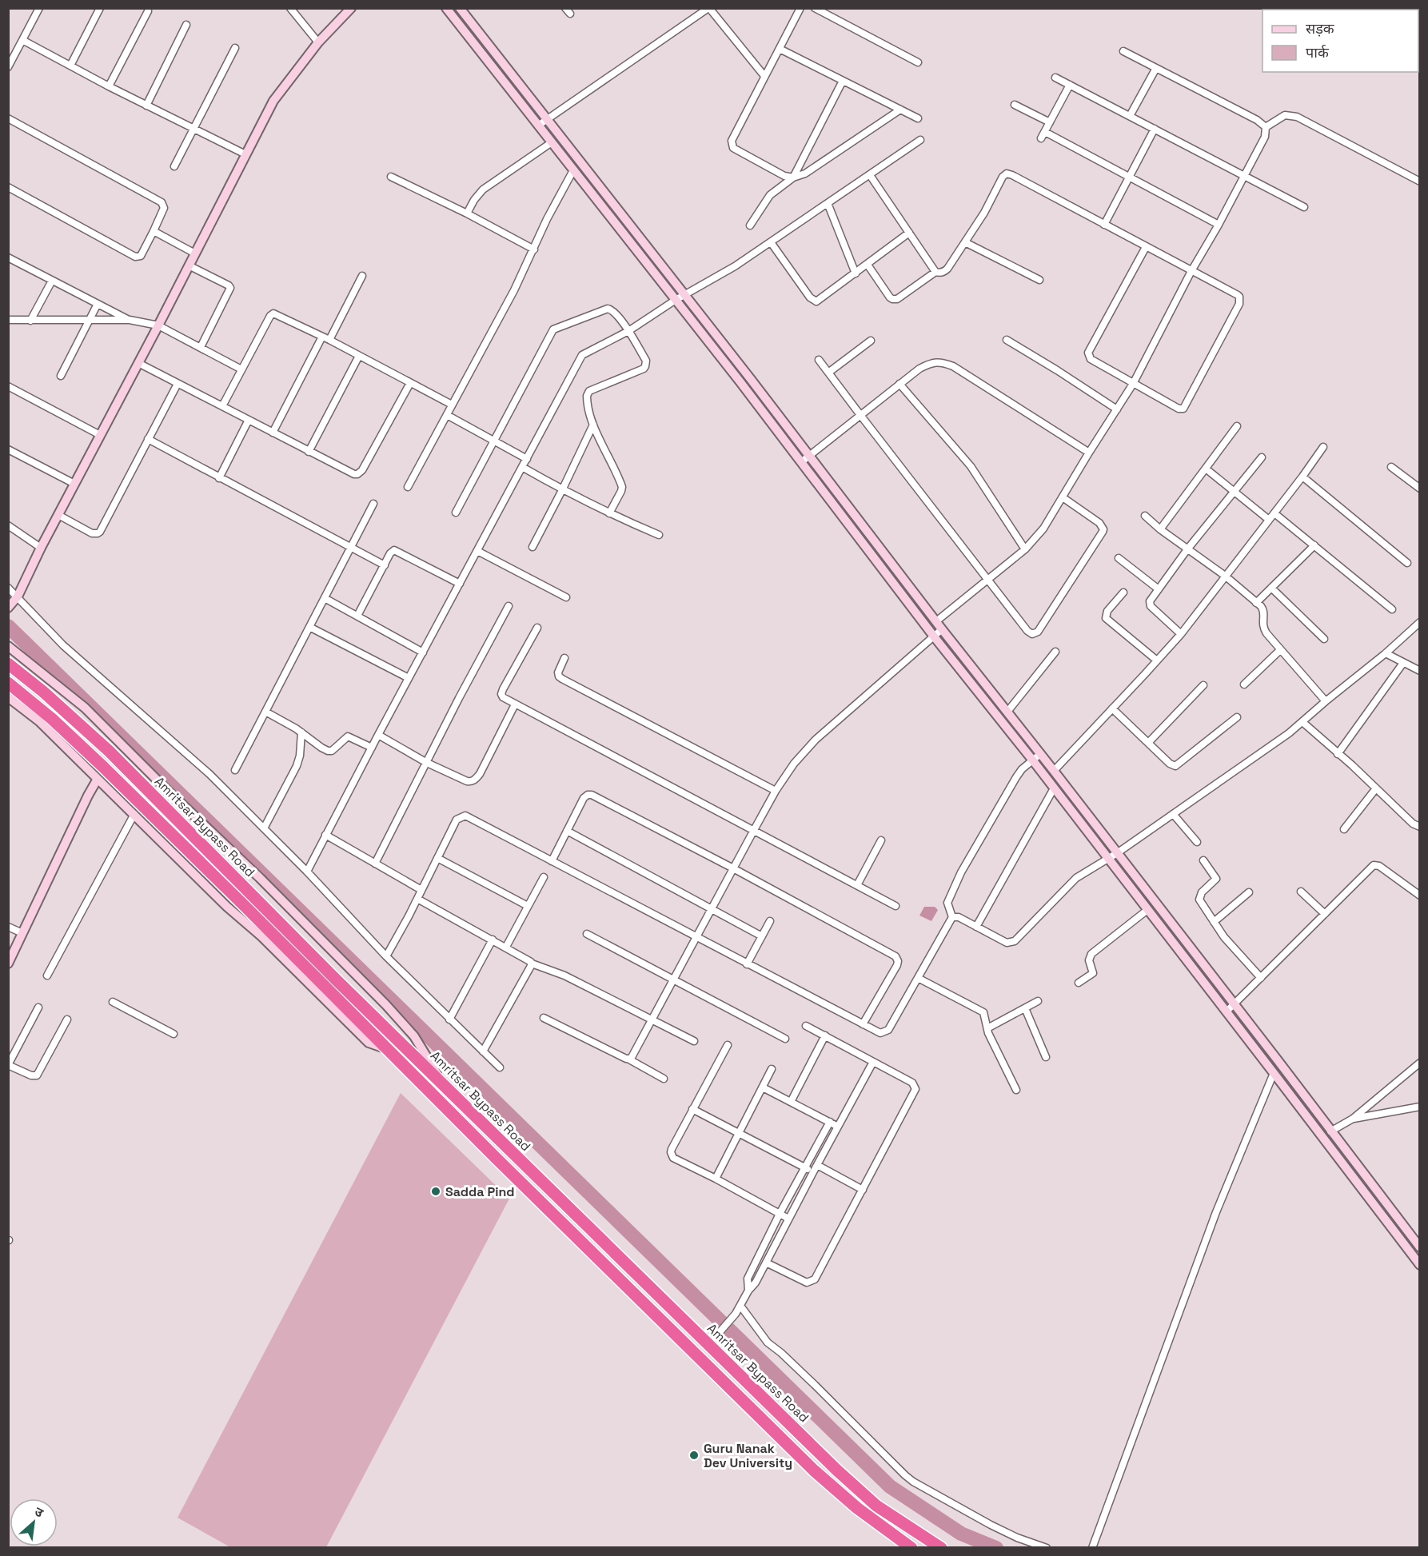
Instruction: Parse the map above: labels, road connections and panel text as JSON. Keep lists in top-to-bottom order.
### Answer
{
  "streets": {
    "highway": ["Amritsar Bypass Road"]
  },
  "places": ["Sadda Pind", "Guru Nanak Dev University"],
  "legend": ["सड़क", "पार्क"],
  "north": "top right"
}
